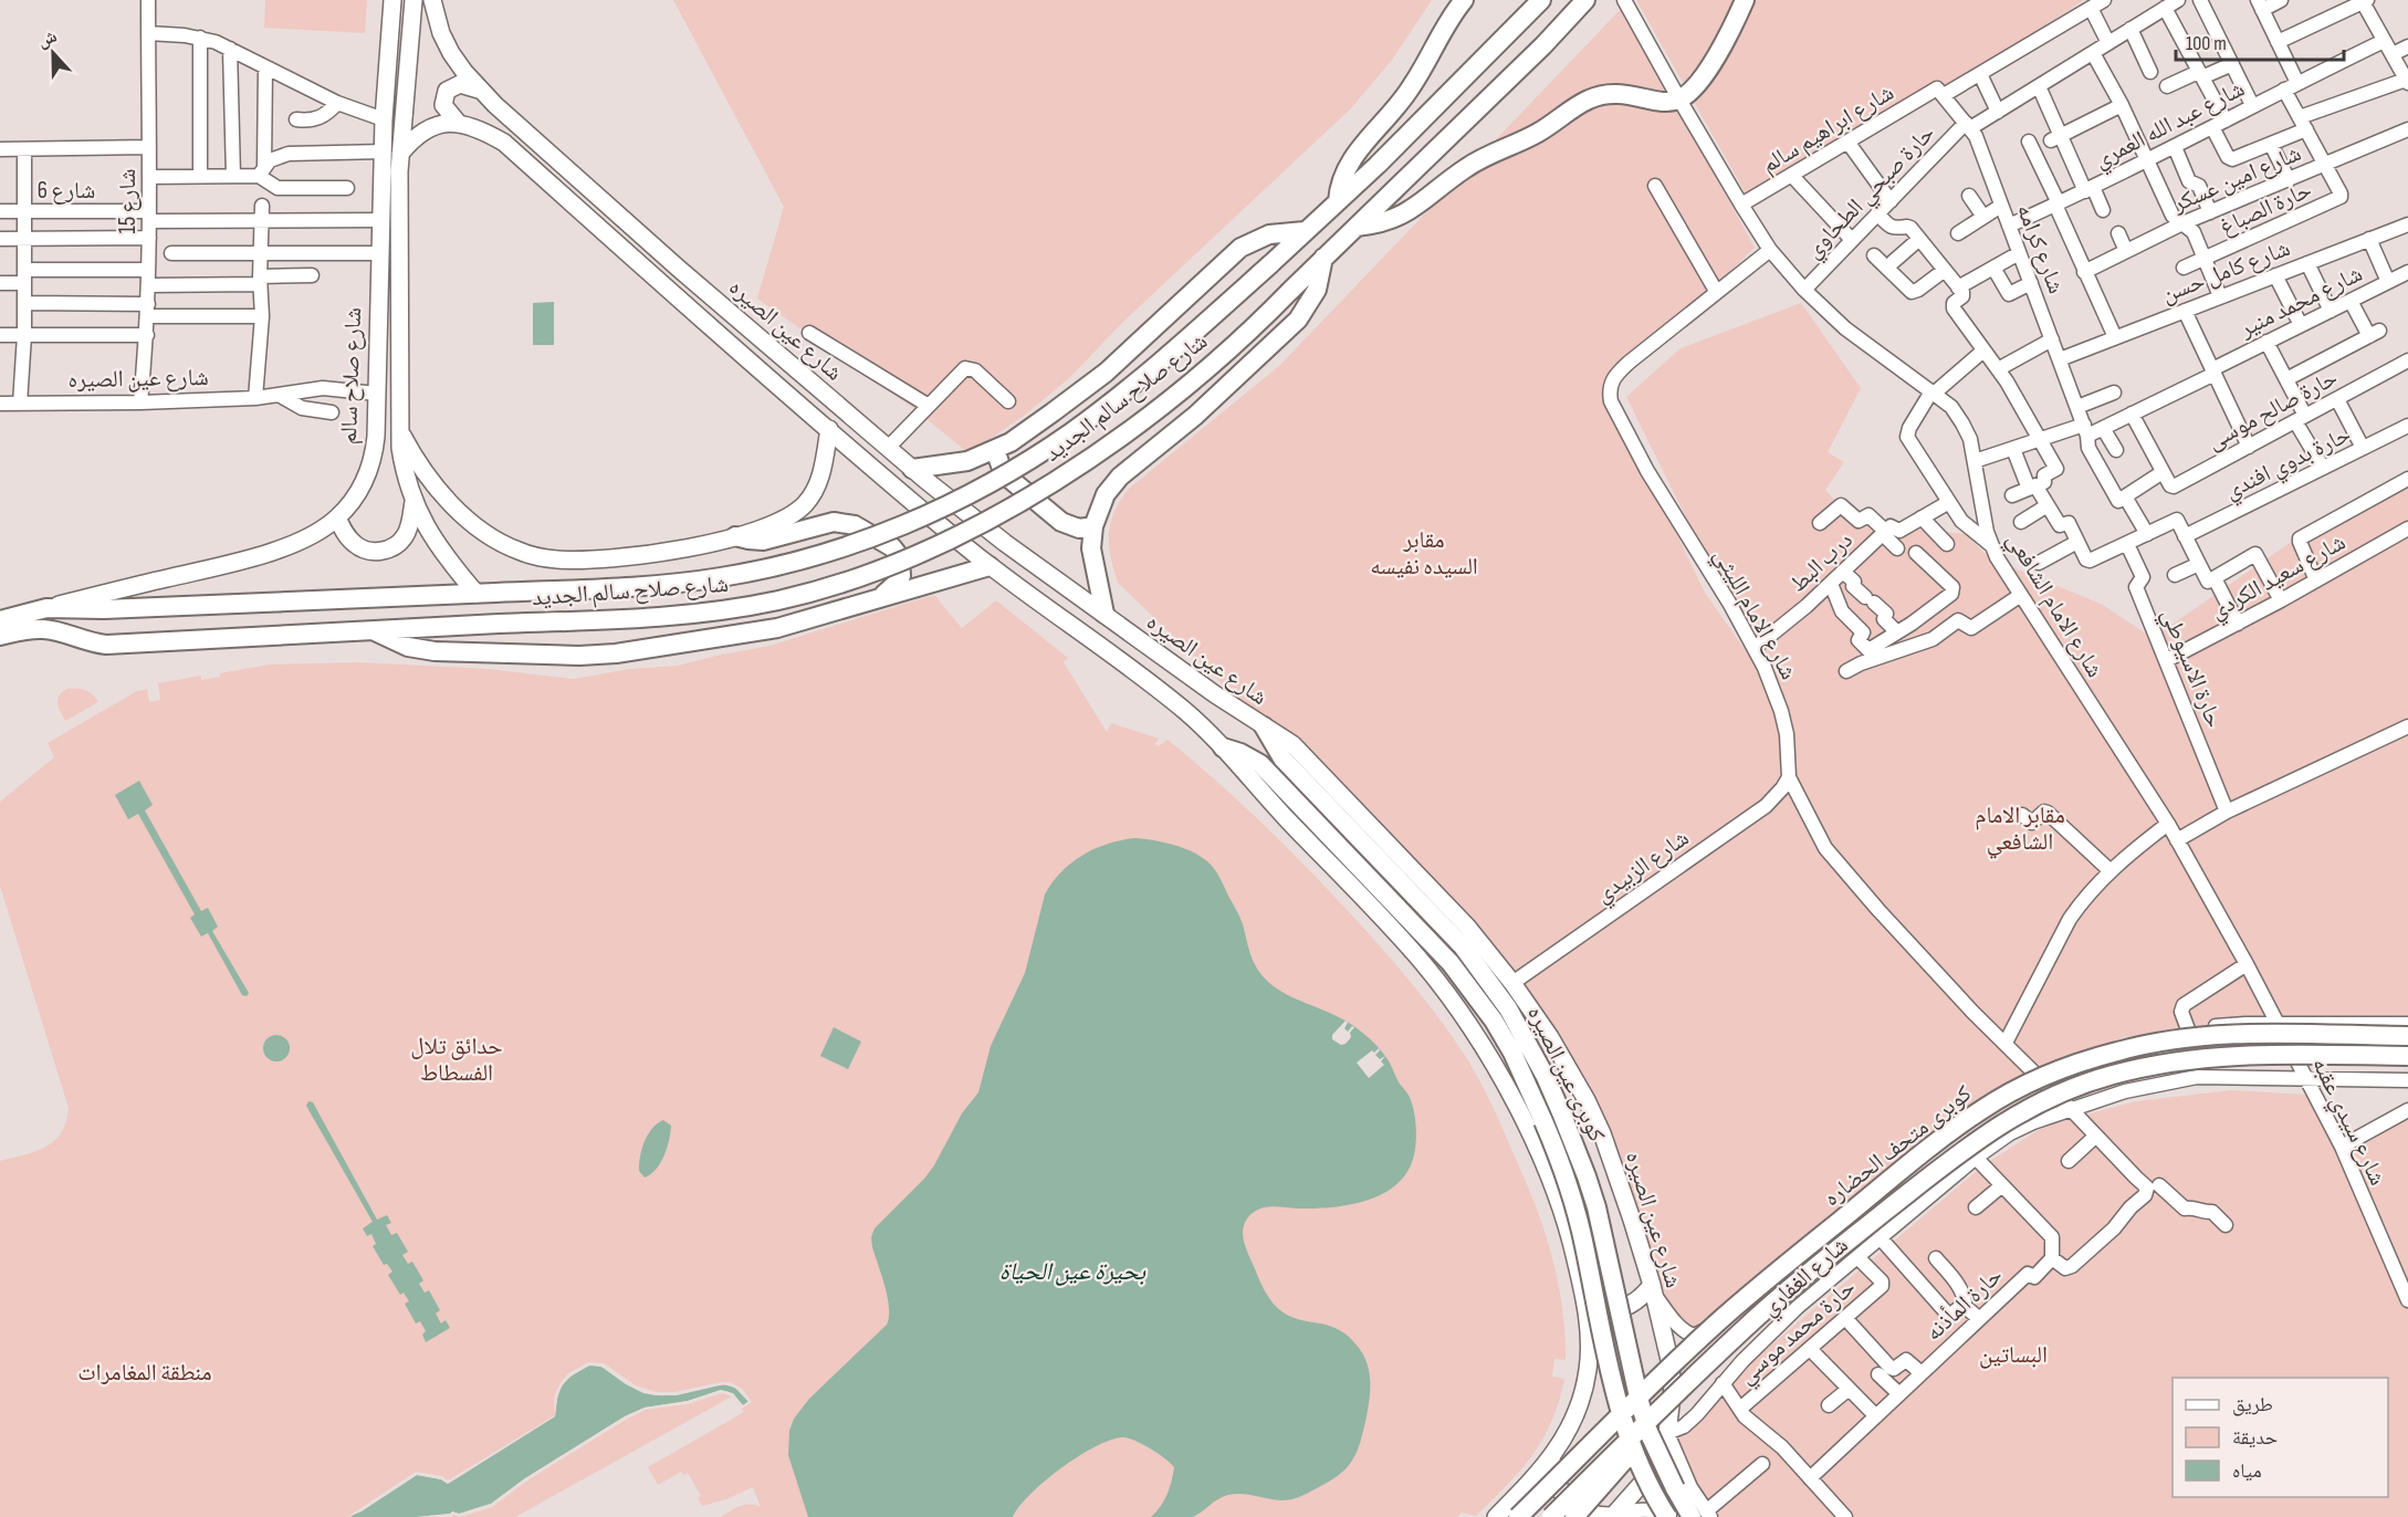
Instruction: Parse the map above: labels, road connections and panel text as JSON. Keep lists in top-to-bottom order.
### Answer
{
  "streets": {
    "highway": [
      "شارع صلاح سالم",
      "شارع صلاح سالم الجديد",
      "كوبرى عين الصيره",
      "كوبرى متحف الحضاره"
    ],
    "main road": ["شارع عين الصيره"],
    "street": [
      "شارع عبد الله العمري",
      "شارع ابراهيم سالم",
      "شارع امين عسكر",
      "شارع 6",
      "حارة صبحي الطحاوي",
      "شارع 15",
      "حارة الصباغ",
      "شارع كرامه",
      "شارع كامل حسن",
      "شارع محمد منير",
      "حارة صالح موسى",
      "حارة بدوي افندي",
      "درب البط",
      "شارع سعيد الكردي",
      "شارع الامام الشافعي",
      "شارع الامام الليثي",
      "حارة الاسيوطي",
      "شارع الزبيدي",
      "شارع سيدي عقبه",
      "شارع الغفاري",
      "حارة المأذنه",
      "حارة محمد موسي"
    ]
  },
  "crossings": [
    ["شارع عبد الله العمري", "شارع كرامه"],
    ["شارع ابراهيم سالم", "شارع كرامه"],
    ["شارع ابراهيم سالم", "شارع الامام الشافعي"],
    ["شارع امين عسكر", "حارة الصباغ"],
    ["شارع 6", "شارع 15"],
    ["شارع 6", "شارع صلاح سالم"],
    ["حارة صبحي الطحاوي", "شارع كرامه"],
    ["حارة صبحي الطحاوي", "شارع الامام الشافعي"],
    ["شارع 15", "شارع عين الصيره"],
    ["شارع كرامه", "شارع كامل حسن"],
    ["شارع كرامه", "شارع محمد منير"],
    ["شارع محمد منير", "شارع الامام الشافعي"],
    ["شارع عين الصيره", "شارع صلاح سالم"],
    ["شارع عين الصيره", "شارع الزبيدي"],
    ["شارع عين الصيره", "كوبرى عين الصيره"],
    ["شارع عين الصيره", "شارع الغفاري"],
    ["شارع صلاح سالم", "شارع صلاح سالم الجديد"],
    ["درب البط", "شارع الامام الليثي"],
    ["شارع سعيد الكردي", "حارة الاسيوطي"],
    ["شارع الامام الشافعي", "شارع الامام الليثي"],
    ["شارع الامام الشافعي", "شارع سيدي عقبه"],
    ["شارع الامام الليثي", "شارع الزبيدي"],
    ["شارع الامام الليثي", "شارع الغفاري"],
    ["شارع سيدي عقبه", "شارع الغفاري"],
    ["شارع الغفاري", "حارة محمد موسي"]
  ],
  "water": ["بحيرة عين الحياة"],
  "parks": [
    "مقابر السيده نفيسه",
    "مقابر الامام الشافعي",
    "حدائق تلال الفسطاط",
    "البساتين",
    "منطقة المغامرات"
  ],
  "legend": ["طريق", "حديقة", "مياه"],
  "scale_bar": "100 m",
  "north": "top"
}
